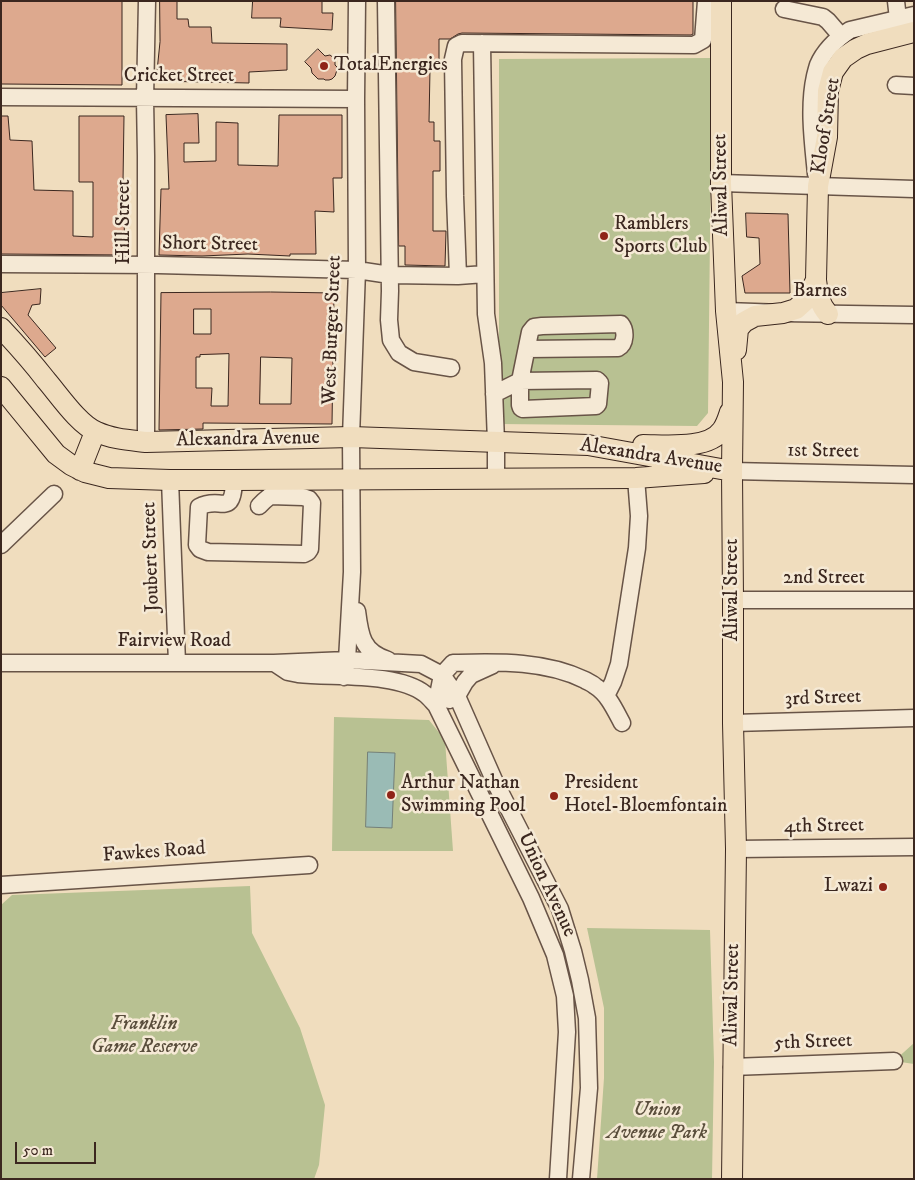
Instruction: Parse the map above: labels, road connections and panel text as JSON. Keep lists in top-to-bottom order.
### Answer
{
  "streets": {
    "main road": ["Kloof Street", "Aliwal Street", "Alexandra Avenue"],
    "street": [
      "Cricket Street",
      "Hill Street",
      "Short Street",
      "Barnes",
      "West Burger Street",
      "1st Street",
      "Joubert Street",
      "2nd Street",
      "Fairview Road",
      "3rd Street",
      "4th Street",
      "Fawkes Road",
      "Union Avenue",
      "5th Street"
    ]
  },
  "crossings": [
    ["Cricket Street", "Hill Street"],
    ["Cricket Street", "West Burger Street"],
    ["Aliwal Street", "Barnes"],
    ["Aliwal Street", "Alexandra Avenue"],
    ["Aliwal Street", "1st Street"],
    ["Aliwal Street", "2nd Street"],
    ["Aliwal Street", "3rd Street"],
    ["Aliwal Street", "4th Street"],
    ["Aliwal Street", "5th Street"],
    ["Hill Street", "Short Street"],
    ["Hill Street", "Alexandra Avenue"],
    ["Short Street", "West Burger Street"],
    ["West Burger Street", "Alexandra Avenue"],
    ["West Burger Street", "Fairview Road"],
    ["West Burger Street", "Union Avenue"],
    ["Alexandra Avenue", "1st Street"],
    ["Alexandra Avenue", "Joubert Street"],
    ["Joubert Street", "Fairview Road"],
    ["Fairview Road", "Union Avenue"]
  ],
  "parks": ["Franklin Game Reserve", "Union Avenue Park"],
  "places": [
    "TotalEnergies",
    "Ramblers Sports Club",
    "Arthur Nathan Swimming Pool",
    "President Hotel-Bloemfontain",
    "Lwazi"
  ],
  "scale_bar": "50 m"
}
